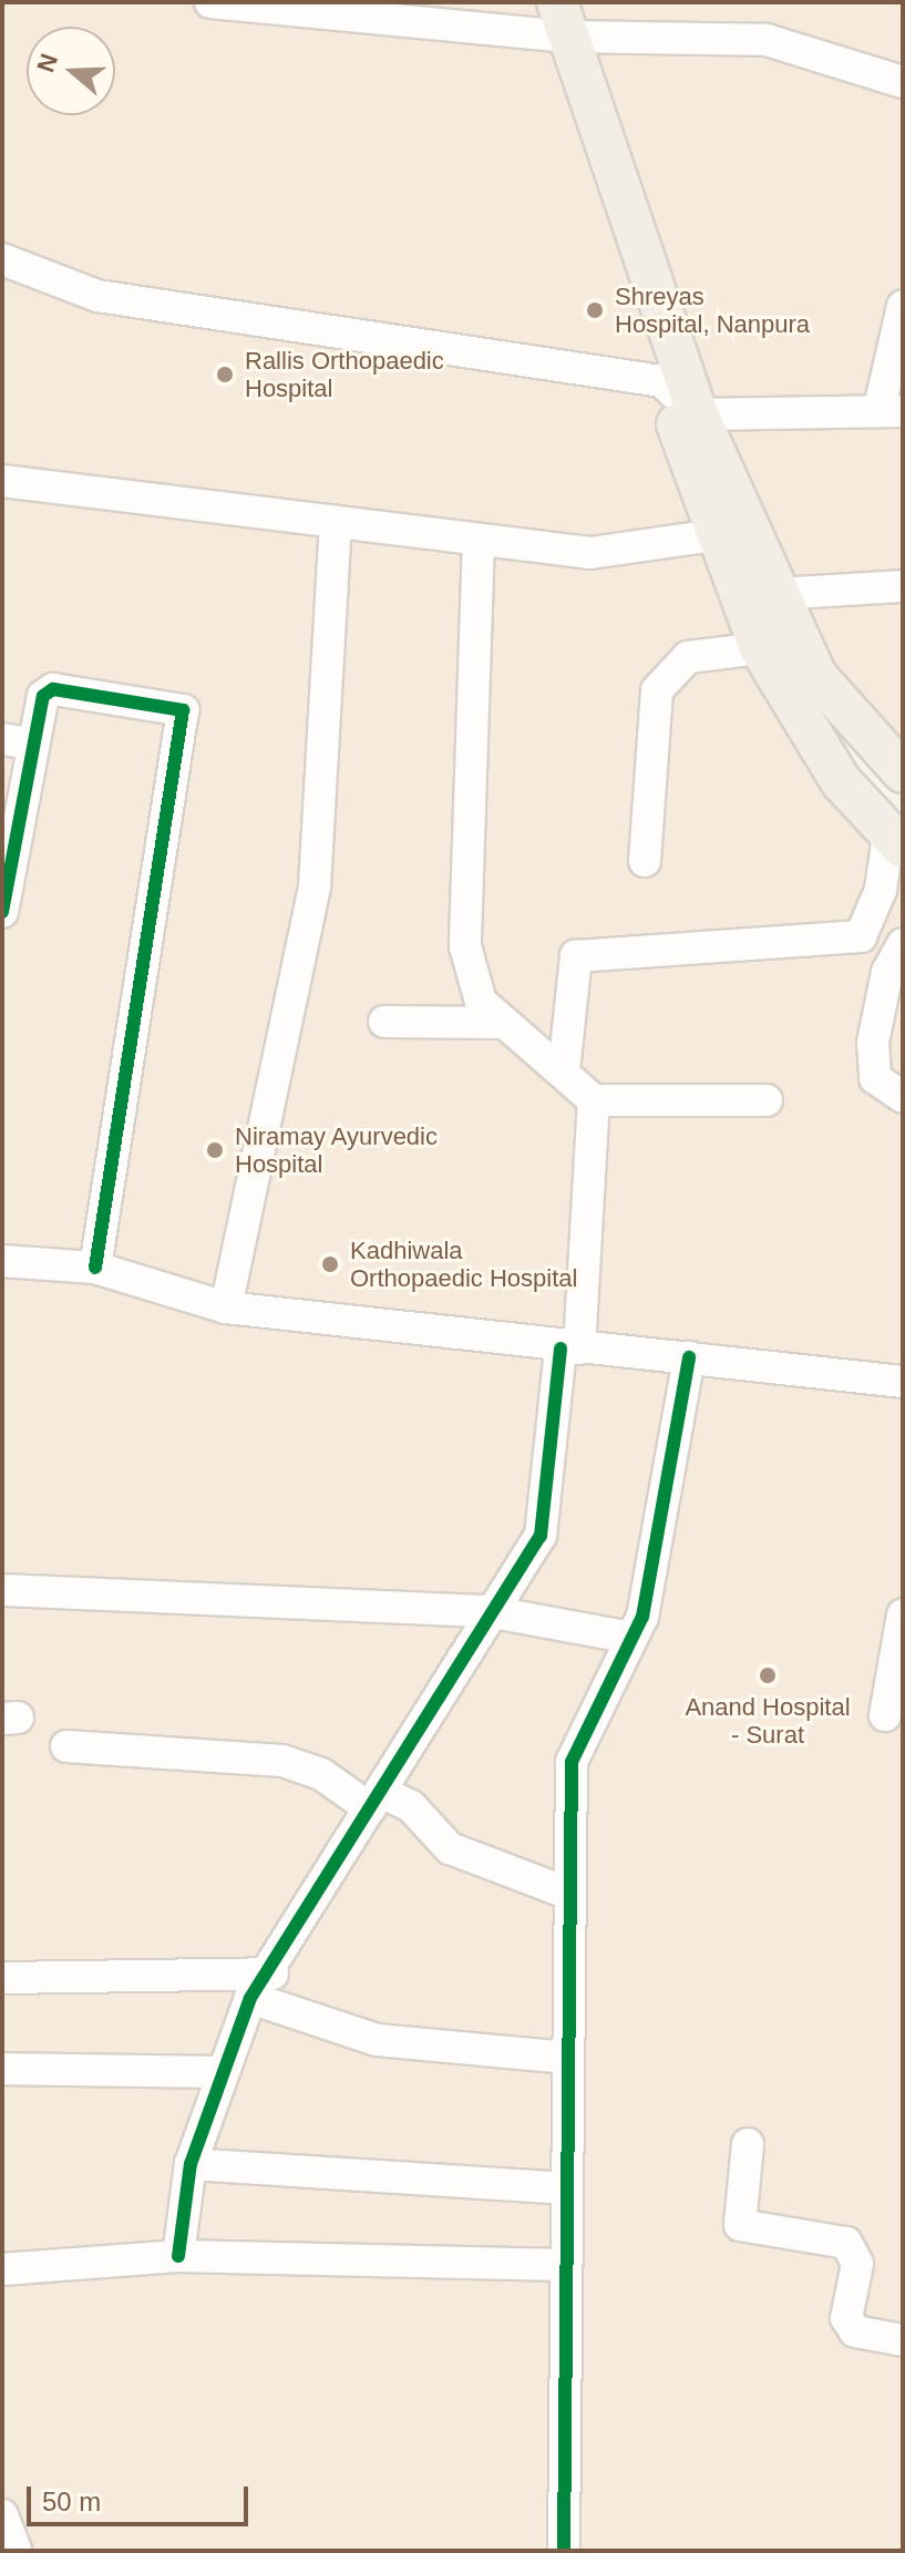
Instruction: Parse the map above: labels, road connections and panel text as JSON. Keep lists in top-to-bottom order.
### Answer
{
  "places": [
    "Shreyas Hospital, Nanpura",
    "Rallis Orthopaedic Hospital",
    "Niramay Ayurvedic Hospital",
    "Kadhiwala Orthopaedic Hospital",
    "Anand Hospital - Surat"
  ],
  "scale_bar": "50 m",
  "north": "left"
}
